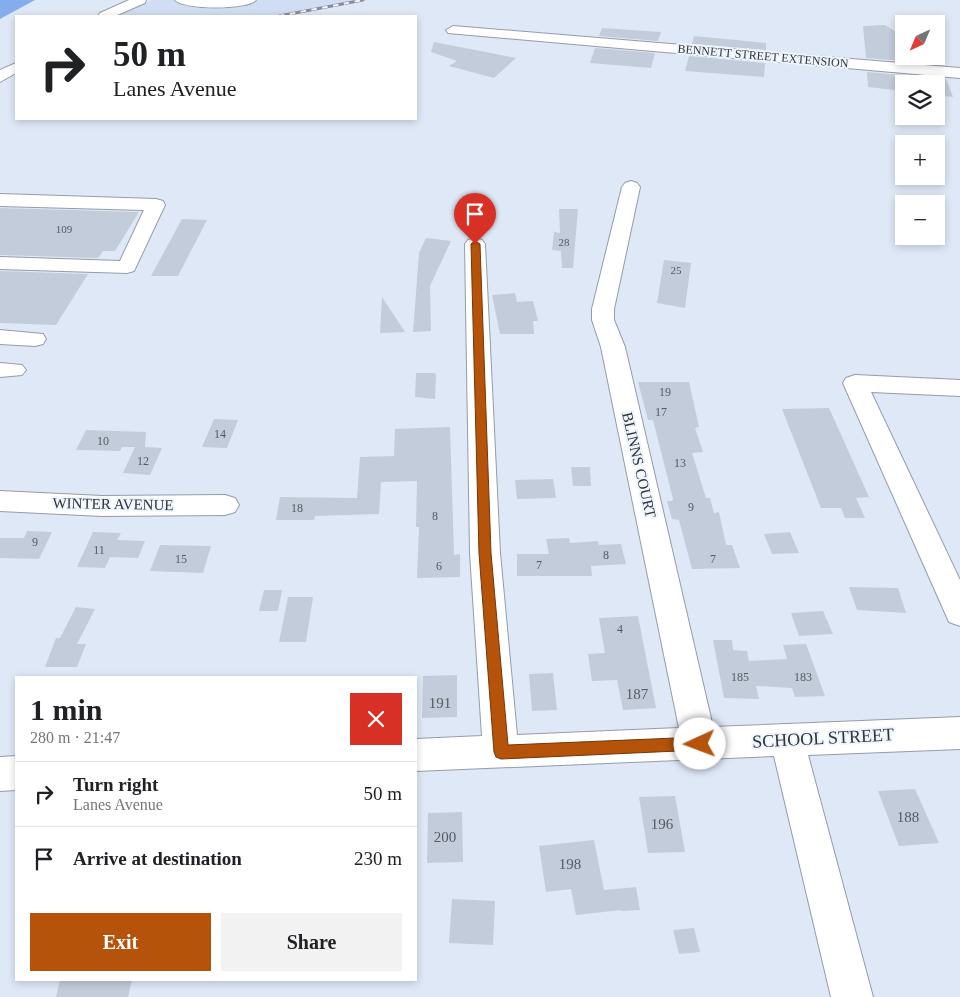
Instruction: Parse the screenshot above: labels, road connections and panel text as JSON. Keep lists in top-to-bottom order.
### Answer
{
  "streets": {
    "street": [
      "BENNETT STREET EXTENSION",
      "BLINNS COURT",
      "WINTER AVENUE",
      "SCHOOL STREET"
    ]
  },
  "crossings": [
    ["BLINNS COURT", "SCHOOL STREET"]
  ],
  "house_numbers": [
    "109",
    "28",
    "25",
    "19",
    "17",
    "14",
    "10",
    "12",
    "13",
    "9",
    "18",
    "8",
    "9",
    "11",
    "8",
    "15",
    "7",
    "7",
    "6",
    "4",
    "185",
    "183",
    "187",
    "191",
    "188",
    "196",
    "200",
    "198"
  ],
  "north": "bottom left",
  "page": {
    "map_buttons": ["+", "−"],
    "turn": ["50 m", "Lanes Avenue"],
    "heading": ["1 min", "280 m · 21:47"],
    "list": [
      {
        "name": "Turn right",
        "note": "Lanes Avenue",
        "value": "50 m"
      },
      {
        "name": "Arrive at destination",
        "value": "230 m"
      }
    ],
    "buttons": ["Exit", "Share"]
  }
}
